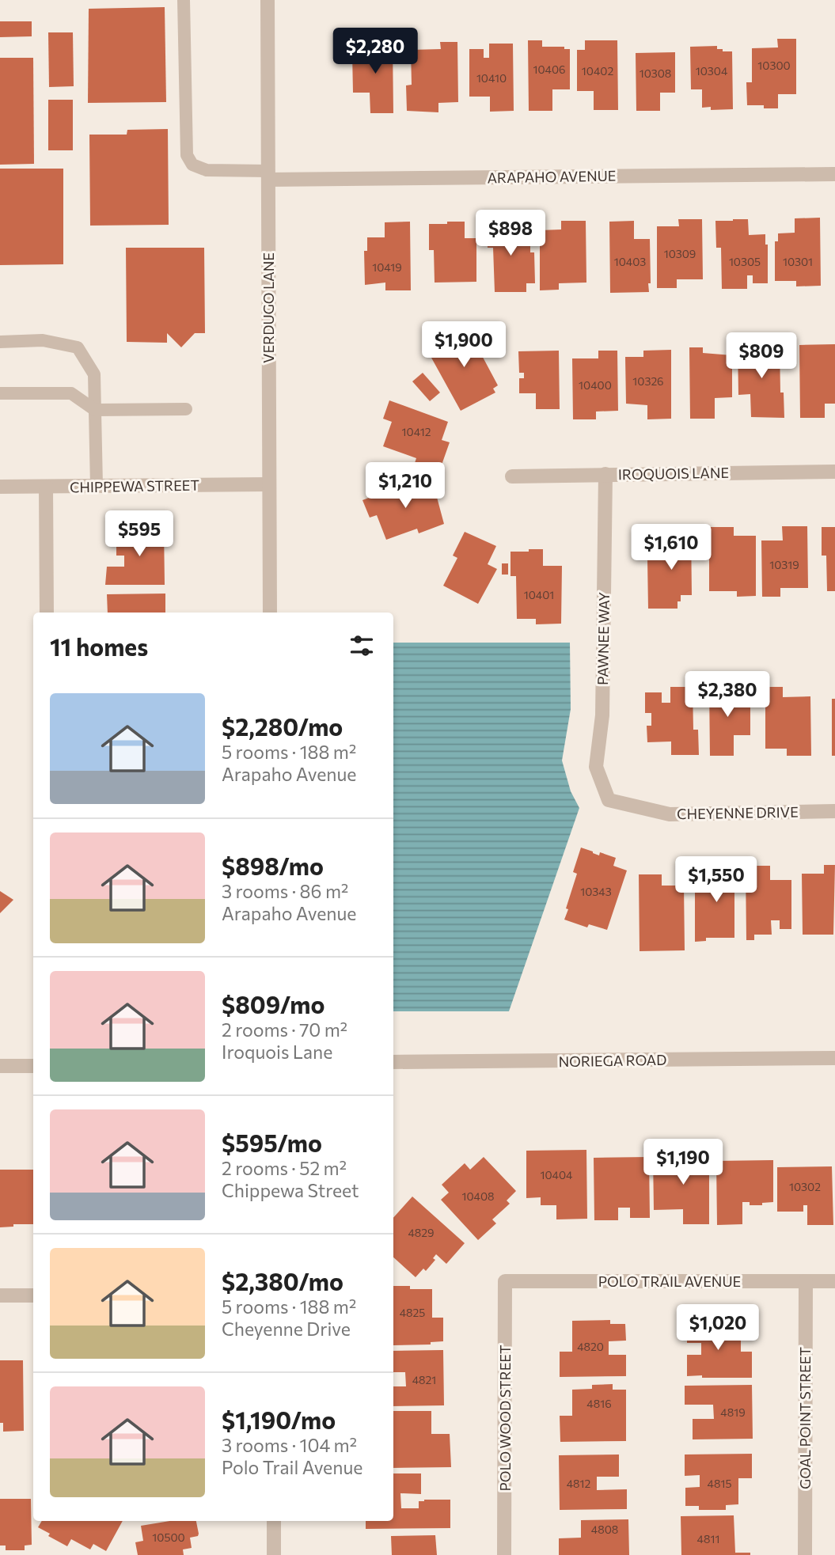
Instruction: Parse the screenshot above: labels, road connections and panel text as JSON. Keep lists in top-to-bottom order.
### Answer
{
  "streets": {
    "street": [
      "ARAPAHO AVENUE",
      "VERDUGO LANE",
      "IROQUOIS LANE",
      "CHIPPEWA STREET",
      "PAWNEE WAY",
      "CHEYENNE DRIVE",
      "NORIEGA ROAD",
      "POLO TRAIL AVENUE",
      "POLO WOOD STREET",
      "GOAL POINT STREET"
    ]
  },
  "crossings": [
    ["ARAPAHO AVENUE", "VERDUGO LANE"],
    ["VERDUGO LANE", "CHIPPEWA STREET"],
    ["IROQUOIS LANE", "PAWNEE WAY"],
    ["PAWNEE WAY", "CHEYENNE DRIVE"],
    ["POLO TRAIL AVENUE", "POLO WOOD STREET"],
    ["POLO TRAIL AVENUE", "GOAL POINT STREET"]
  ],
  "house_numbers": [
    "10300",
    "10406",
    "10402",
    "10304",
    "10308",
    "10410",
    "10309",
    "10403",
    "10305",
    "10301",
    "10419",
    "10326",
    "10400",
    "10412",
    "10319",
    "10401",
    "10343",
    "10404",
    "10302",
    "10408",
    "4829",
    "4825",
    "4820",
    "4821",
    "4816",
    "4819",
    "4812",
    "4815",
    "4808",
    "10500",
    "4811"
  ],
  "page": {
    "price": [
      "$2,280",
      "$898",
      "$1,900",
      "$809",
      "$1,210",
      "$595",
      "$1,610",
      "$2,380",
      "$1,550",
      "$1,190",
      "$1,020"
    ],
    "heading": "11 homes",
    "list": [
      {
        "name": "$2,280/mo",
        "note": "5 rooms · 188 m² · Arapaho Avenue"
      },
      {
        "name": "$898/mo",
        "note": "3 rooms · 86 m² · Arapaho Avenue"
      },
      {
        "name": "$809/mo",
        "note": "2 rooms · 70 m² · Iroquois Lane"
      },
      {
        "name": "$595/mo",
        "note": "2 rooms · 52 m² · Chippewa Street"
      },
      {
        "name": "$2,380/mo",
        "note": "5 rooms · 188 m² · Cheyenne Drive"
      },
      {
        "name": "$1,190/mo",
        "note": "3 rooms · 104 m² · Polo Trail Avenue"
      }
    ]
  }
}
